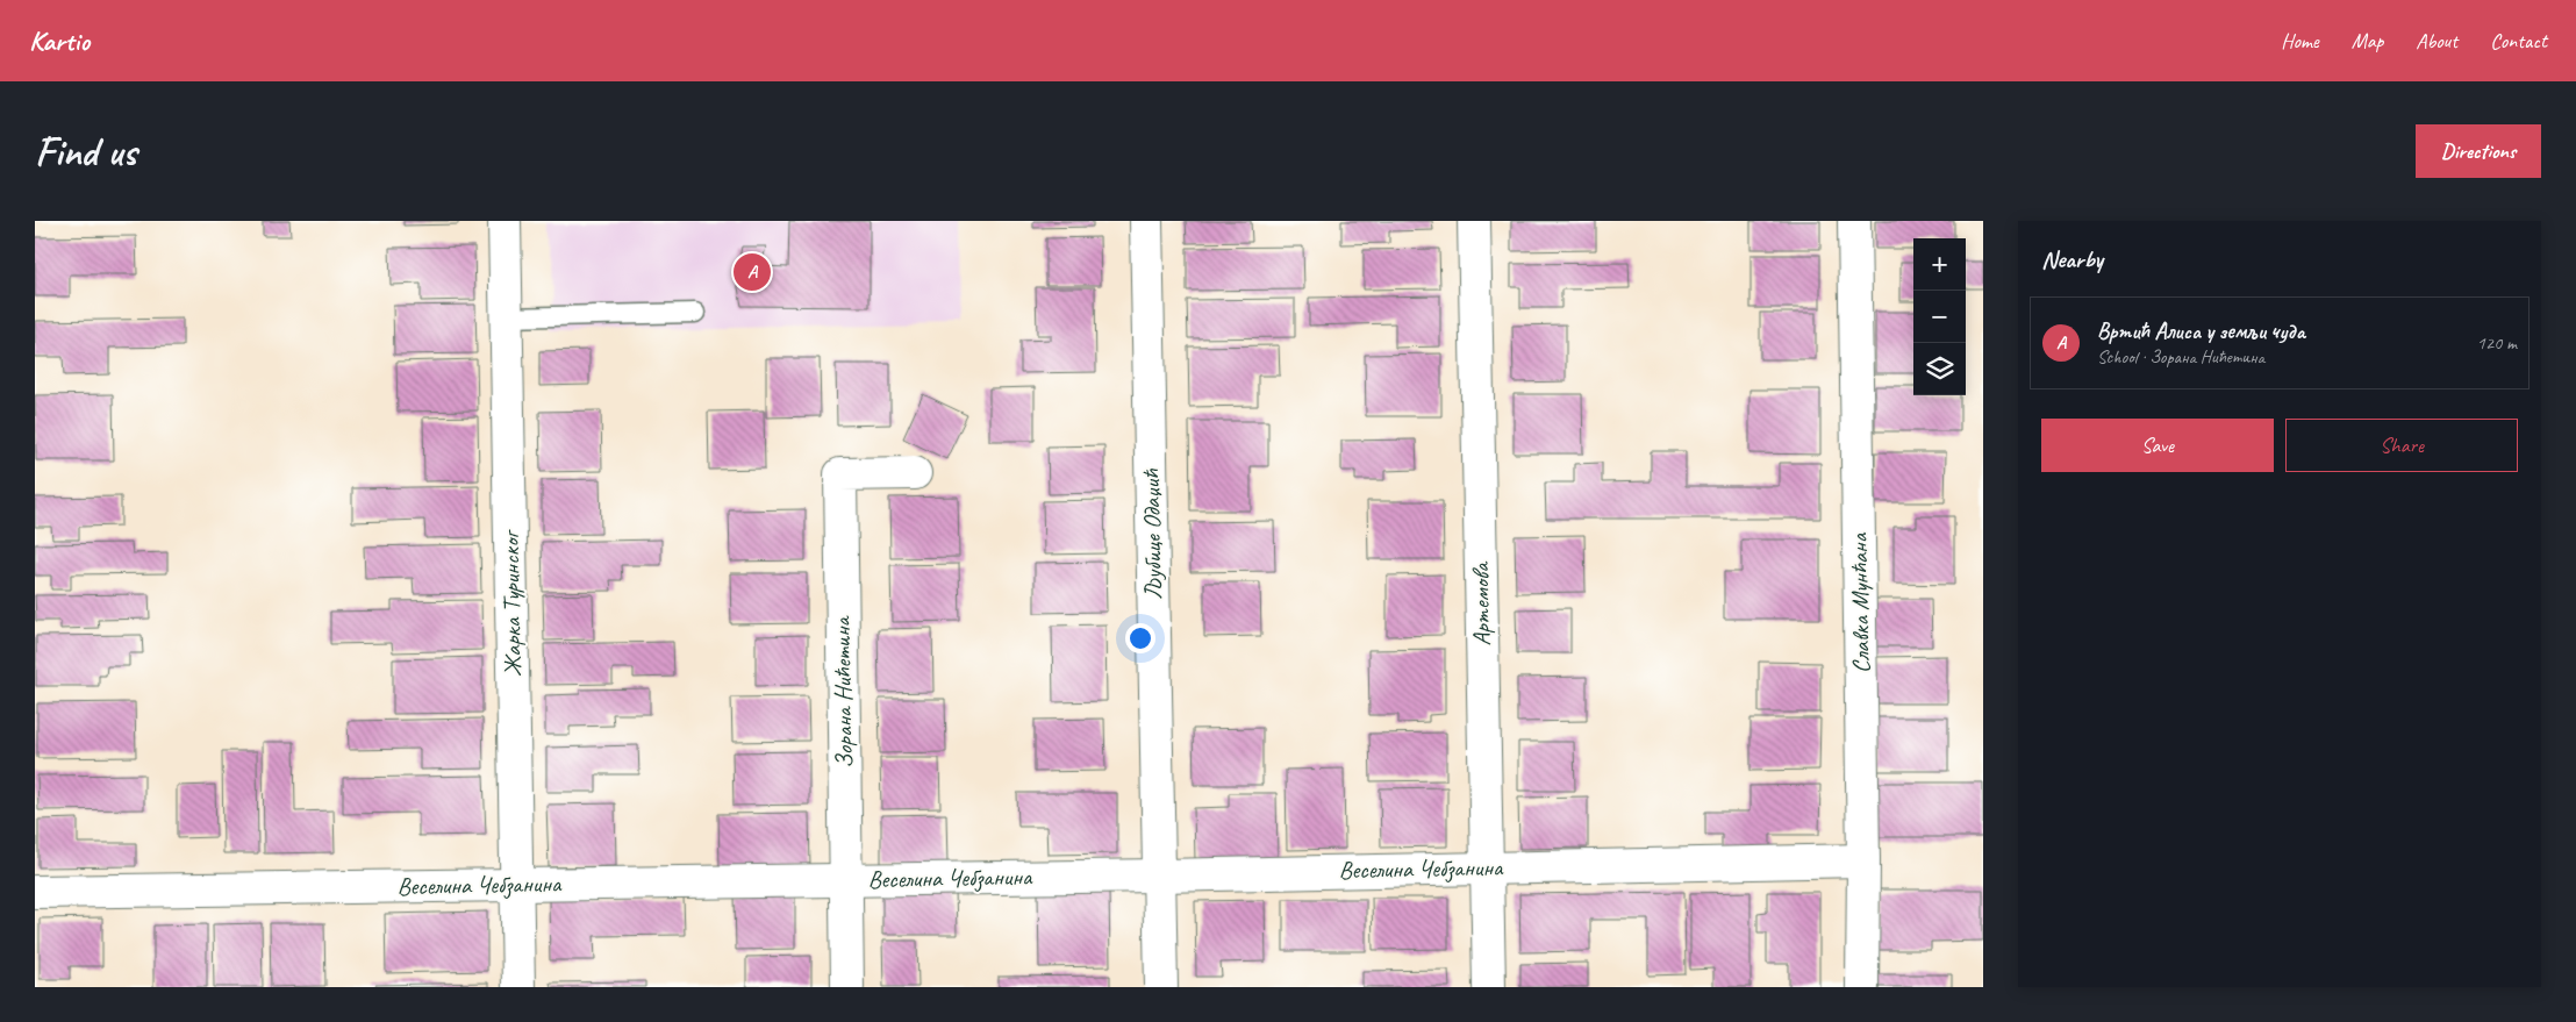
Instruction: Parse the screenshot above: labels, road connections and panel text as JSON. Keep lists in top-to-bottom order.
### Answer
{
  "streets": {
    "street": [
      "Љубице Одаџић",
      "Славка Мунћана",
      "Жарка Туринског",
      "Артемова",
      "Зорана Нићетина",
      "Веселина Чебзанина"
    ]
  },
  "crossings": [
    ["Љубице Одаџић", "Веселина Чебзанина"],
    ["Славка Мунћана", "Веселина Чебзанина"],
    ["Жарка Туринског", "Веселина Чебзанина"],
    ["Артемова", "Веселина Чебзанина"],
    ["Зорана Нићетина", "Веселина Чебзанина"]
  ],
  "page": {
    "header": "Kartio",
    "nav": [
      "Home",
      "Map",
      "About",
      "Contact"
    ],
    "buttons": [
      "Directions",
      ["Save", "Share"]
    ],
    "title": "Find us",
    "heading": "Nearby",
    "map_buttons": ["+", "−"],
    "pins": "A",
    "list": [
      {
        "mark": "A",
        "name": "Вртић Алиса у земљи чуда",
        "note": "School · Зорана Нићетина",
        "value": "120 m"
      }
    ]
  }
}
